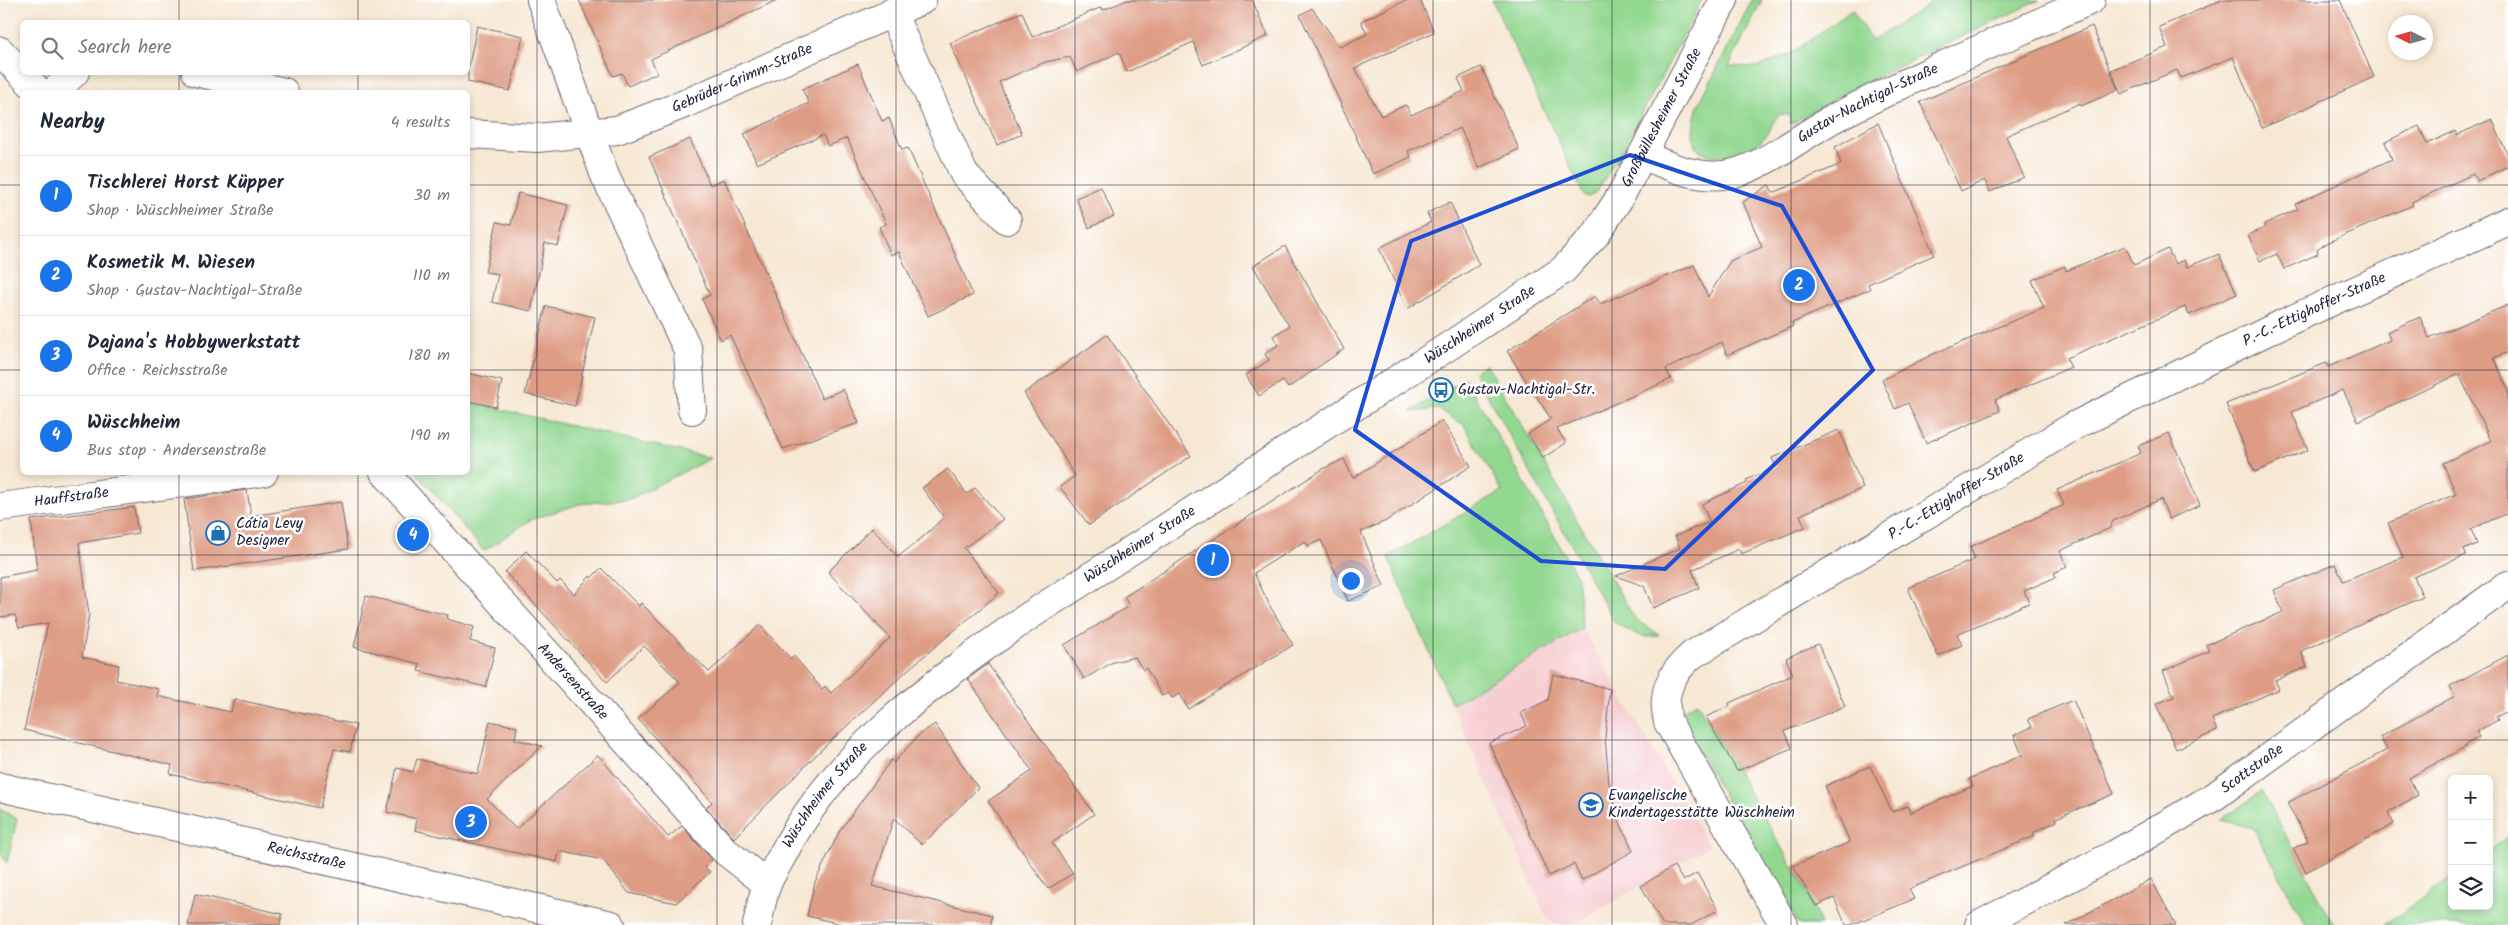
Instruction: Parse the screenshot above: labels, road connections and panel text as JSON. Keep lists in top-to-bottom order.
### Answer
{
  "streets": {
    "street": [
      "Gebrüder-Grimm-Straße",
      "Gustav-Nachtigal-Straße",
      "Großbüllesheimer Straße",
      "P.-C.-Ettighoffer-Straße",
      "Wüschheimer Straße",
      "Hauffstraße",
      "Andersenstraße",
      "Scottstraße",
      "Reichsstraße"
    ]
  },
  "crossings": [
    ["Gustav-Nachtigal-Straße", "Großbüllesheimer Straße"],
    ["Großbüllesheimer Straße", "Wüschheimer Straße"],
    ["Wüschheimer Straße", "Andersenstraße"]
  ],
  "places": {
    "bus stop": ["Gustav-Nachtigal-Str."],
    "shop": ["Cátia Levy Designer"],
    "school or university": ["Evangelische Kindertagesstätte Wüschheim"]
  },
  "north": "left",
  "page": {
    "search": "Search here",
    "heading": ["Nearby", "4 results"],
    "list": [
      {
        "mark": "1",
        "name": "Tischlerei Horst Küpper",
        "note": "Shop · Wüschheimer Straße",
        "value": "30 m"
      },
      {
        "mark": "2",
        "name": "Kosmetik M. Wiesen",
        "note": "Shop · Gustav-Nachtigal-Straße",
        "value": "110 m"
      },
      {
        "mark": "3",
        "name": "Dajana's Hobbywerkstatt",
        "note": "Office · Reichsstraße",
        "value": "180 m"
      },
      {
        "mark": "4",
        "name": "Wüschheim",
        "note": "Bus stop · Andersenstraße",
        "value": "190 m"
      }
    ],
    "pins": [
      "2",
      "4",
      "1",
      "3"
    ],
    "map_buttons": ["+", "−"]
  }
}
